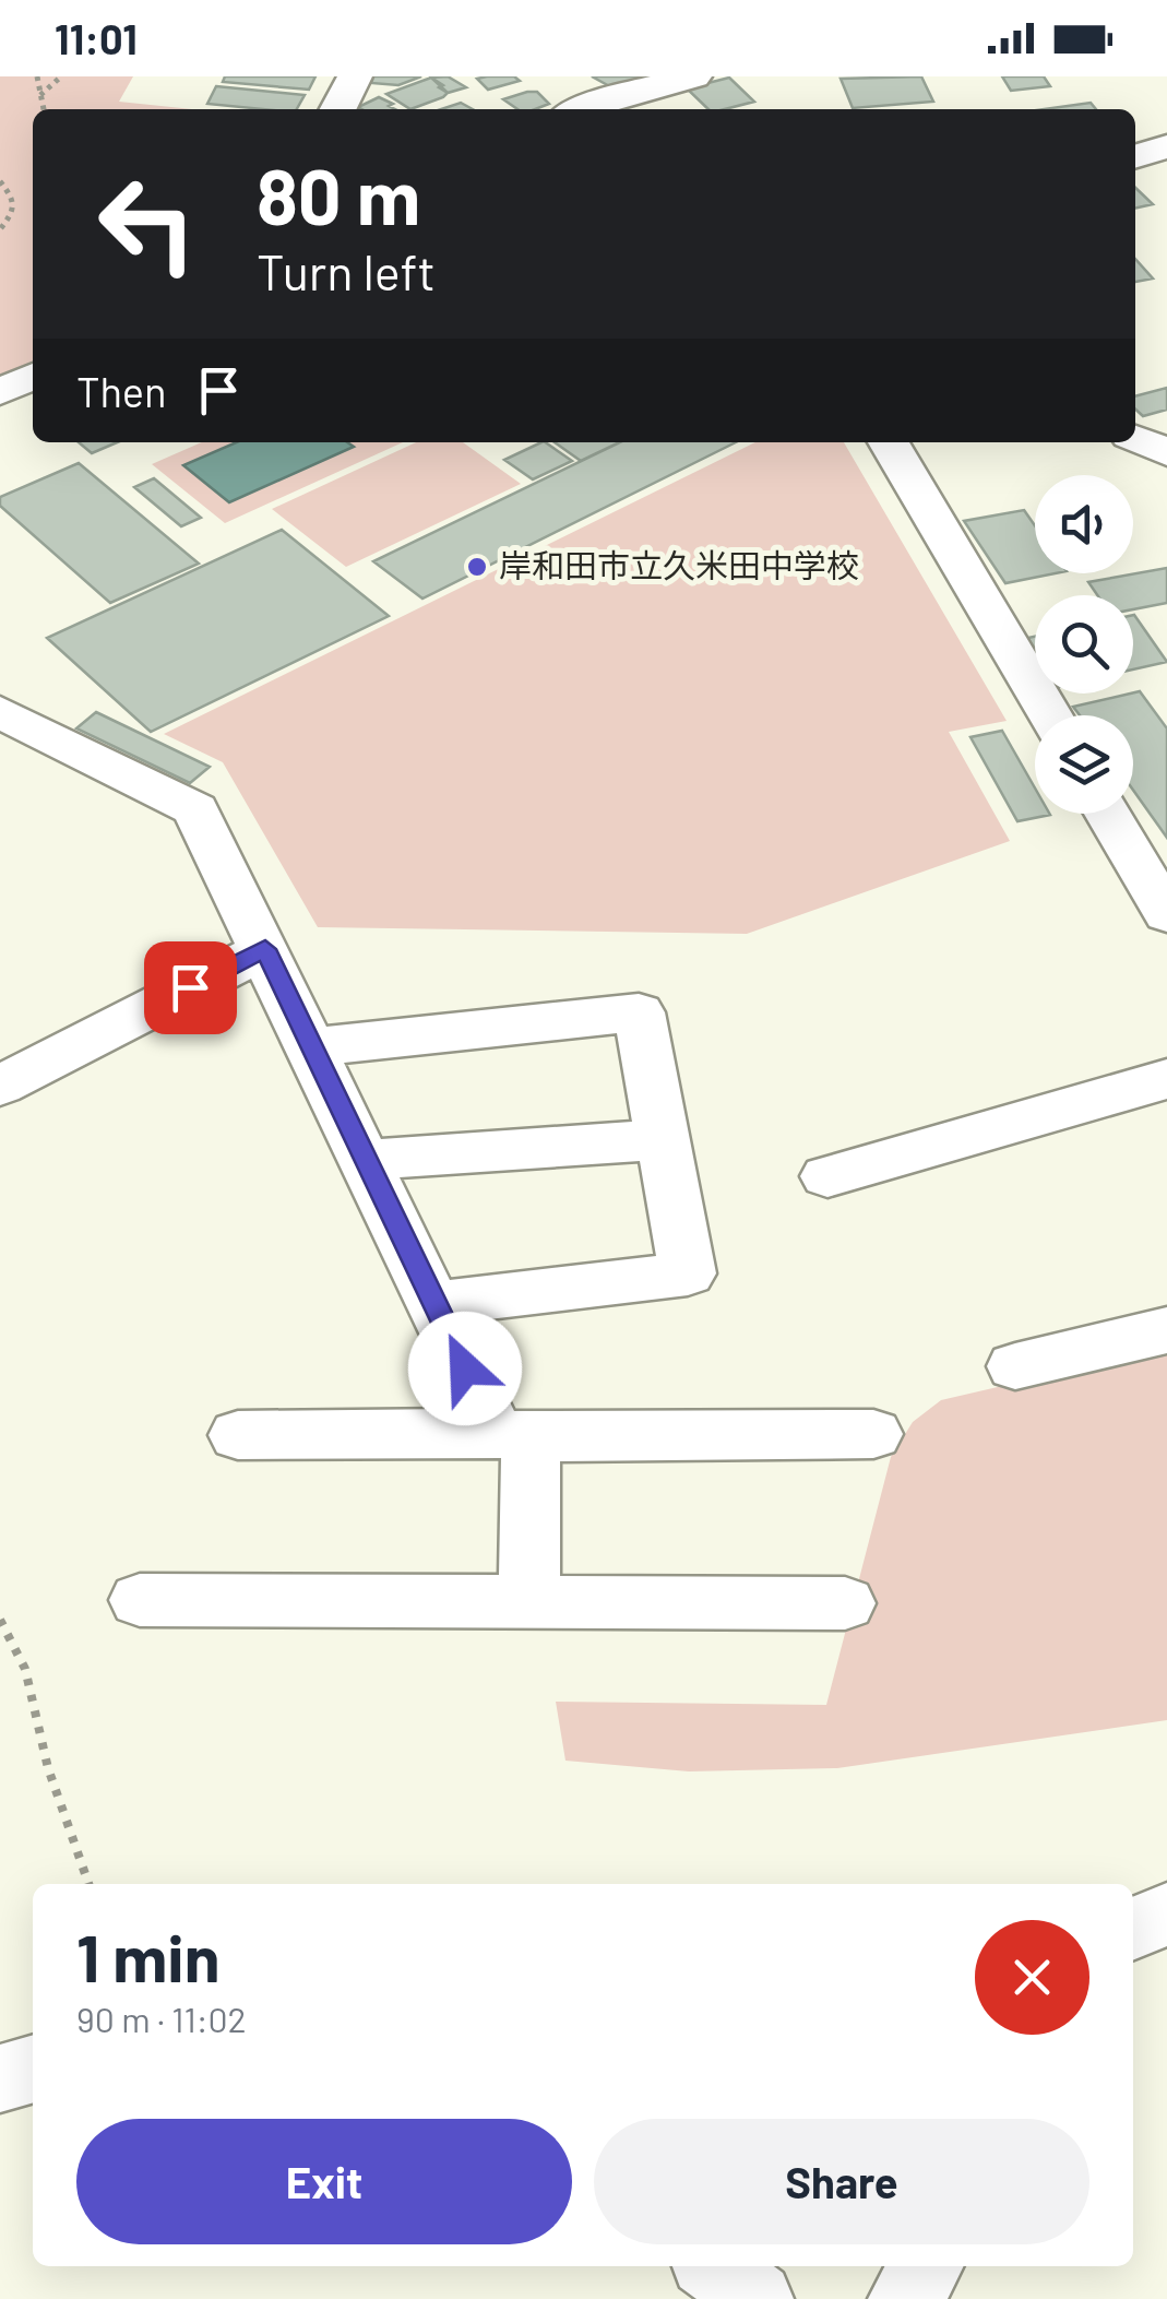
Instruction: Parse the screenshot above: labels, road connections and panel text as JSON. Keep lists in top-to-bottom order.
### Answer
{
  "places": ["岸和田市立久米田中学校"],
  "page": {
    "status": "11:01",
    "turn": ["80 m", "Turn left"],
    "then": "Then",
    "heading": ["1 min", "90 m · 11:02"],
    "buttons": ["Exit", "Share"]
  }
}
